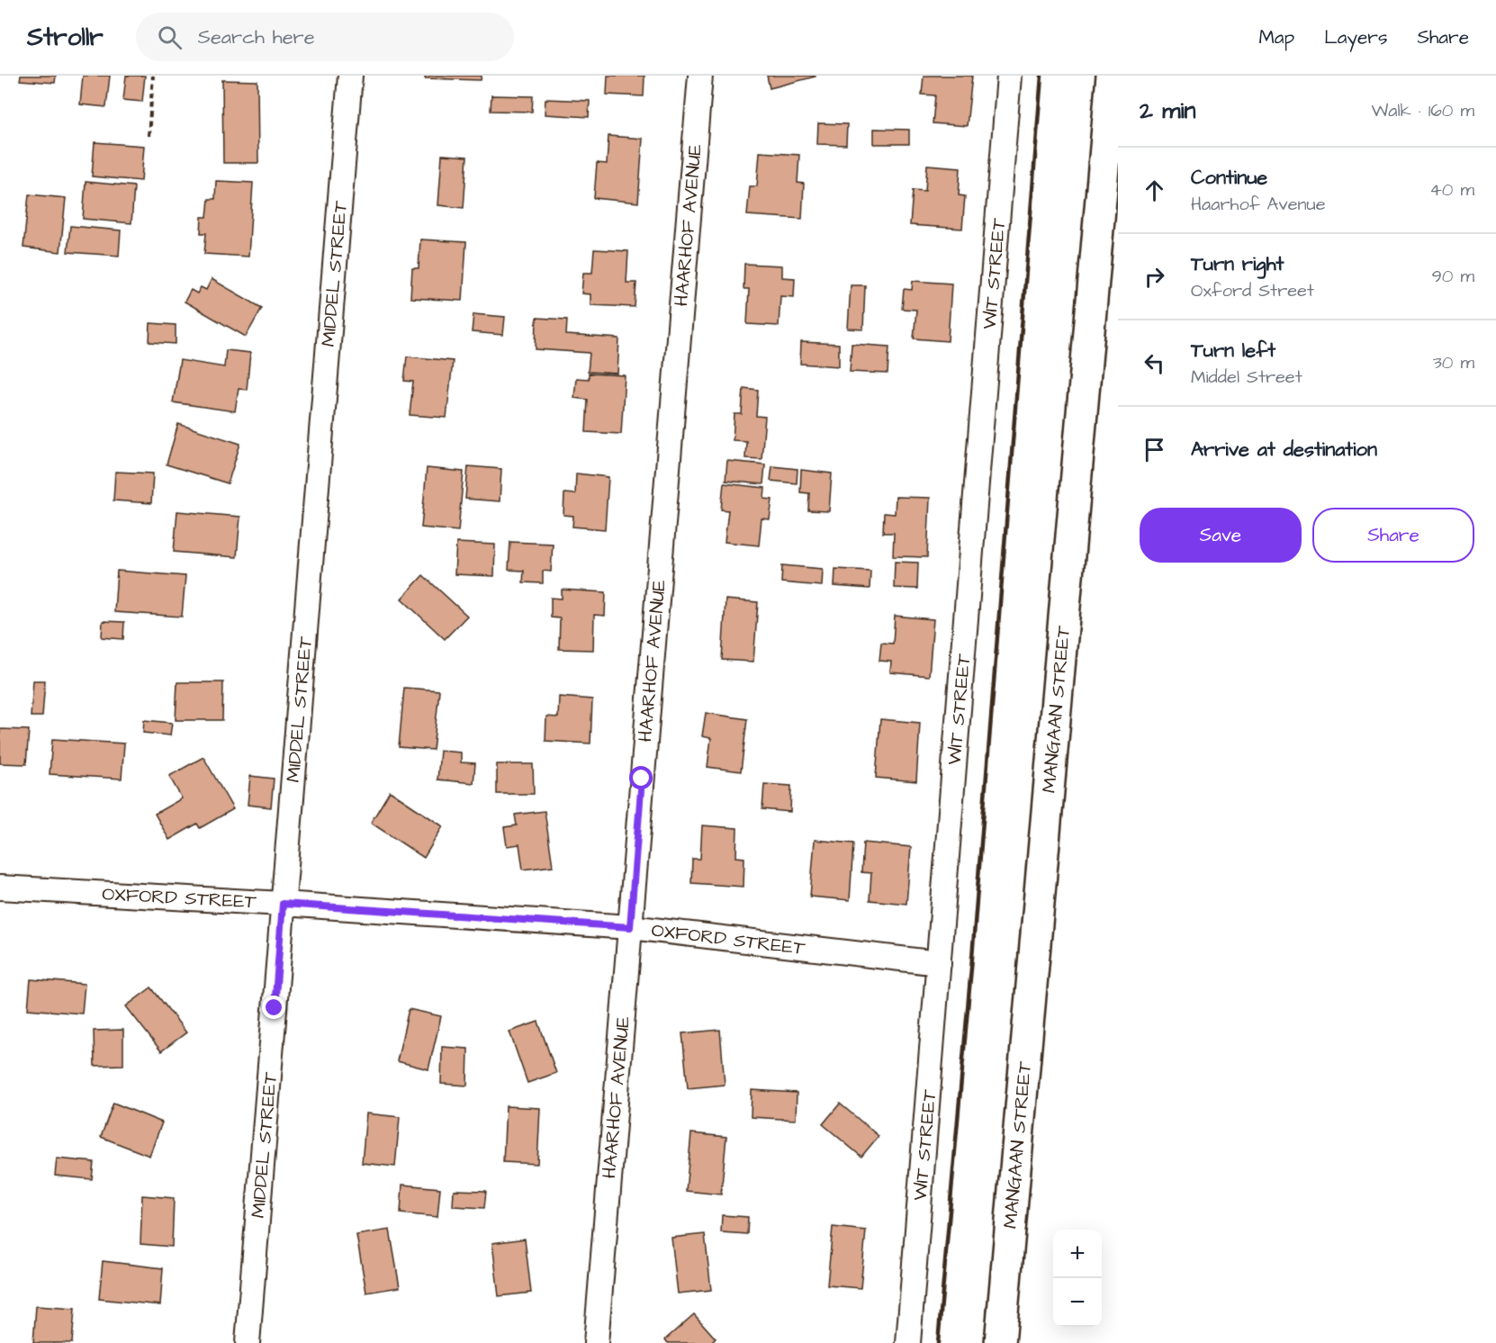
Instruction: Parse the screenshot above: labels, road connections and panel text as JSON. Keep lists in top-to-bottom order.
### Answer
{
  "streets": {
    "street": [
      "HAARHOF AVENUE",
      "MIDDEL STREET",
      "WIT STREET",
      "MANGAAN STREET",
      "OXFORD STREET"
    ]
  },
  "crossings": [
    ["HAARHOF AVENUE", "OXFORD STREET"],
    ["MIDDEL STREET", "OXFORD STREET"],
    ["WIT STREET", "OXFORD STREET"]
  ],
  "page": {
    "header": "Strollr",
    "search": "Search here",
    "nav": ["Map", "Layers", "Share"],
    "heading": ["2 min", "Walk · 160 m"],
    "list": [
      ["Continue", "Haarhof Avenue", "40 m"],
      ["Turn right", "Oxford Street", "90 m"],
      ["Turn left", "Middel Street", "30 m"],
      "Arrive at destination"
    ],
    "buttons": ["Save", "Share"],
    "map_buttons": ["+", "−"]
  }
}
